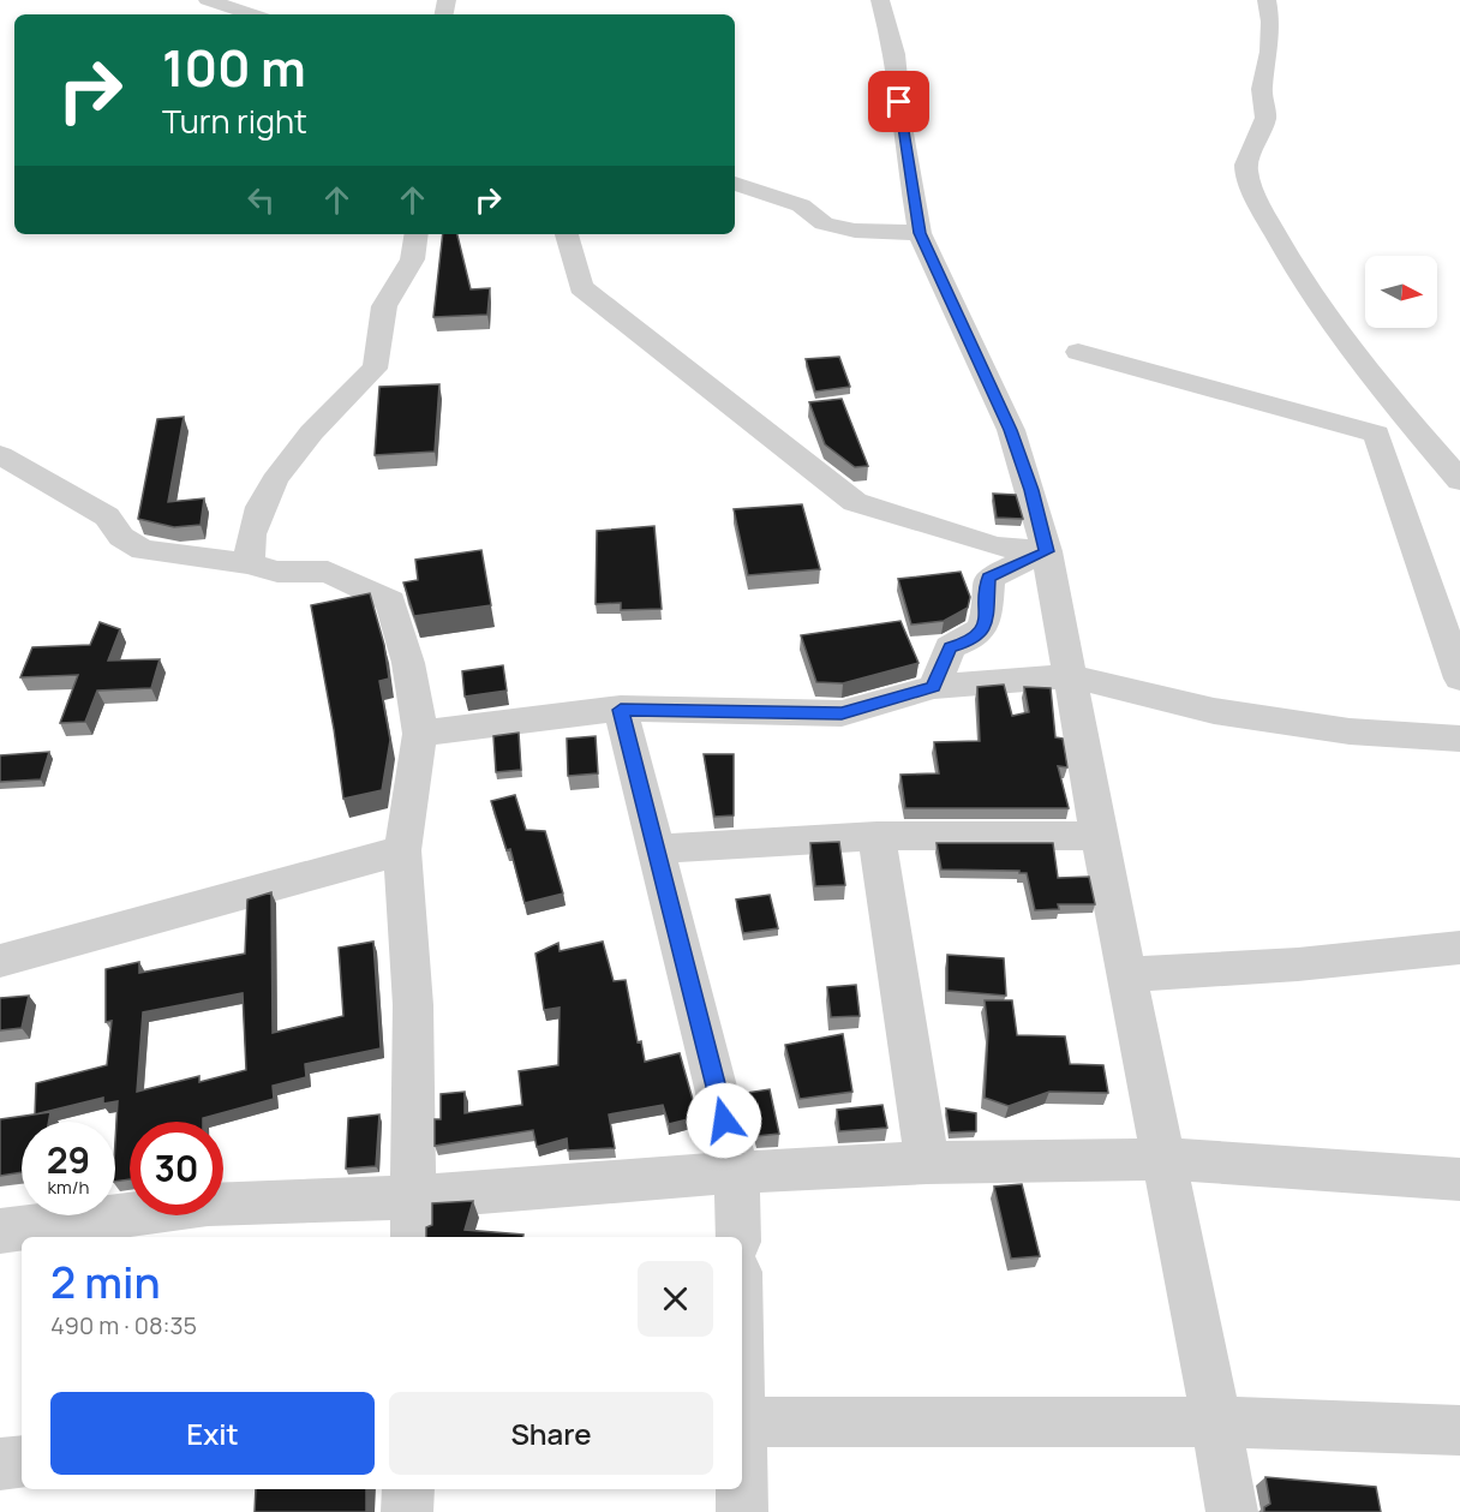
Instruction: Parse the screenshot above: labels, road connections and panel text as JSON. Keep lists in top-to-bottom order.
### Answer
{
  "north": "right",
  "page": {
    "turn": ["100 m", "Turn right"],
    "speed": "29 km/h",
    "limit": "30",
    "heading": ["2 min", "490 m · 08:35"],
    "buttons": ["Exit", "Share"]
  }
}
